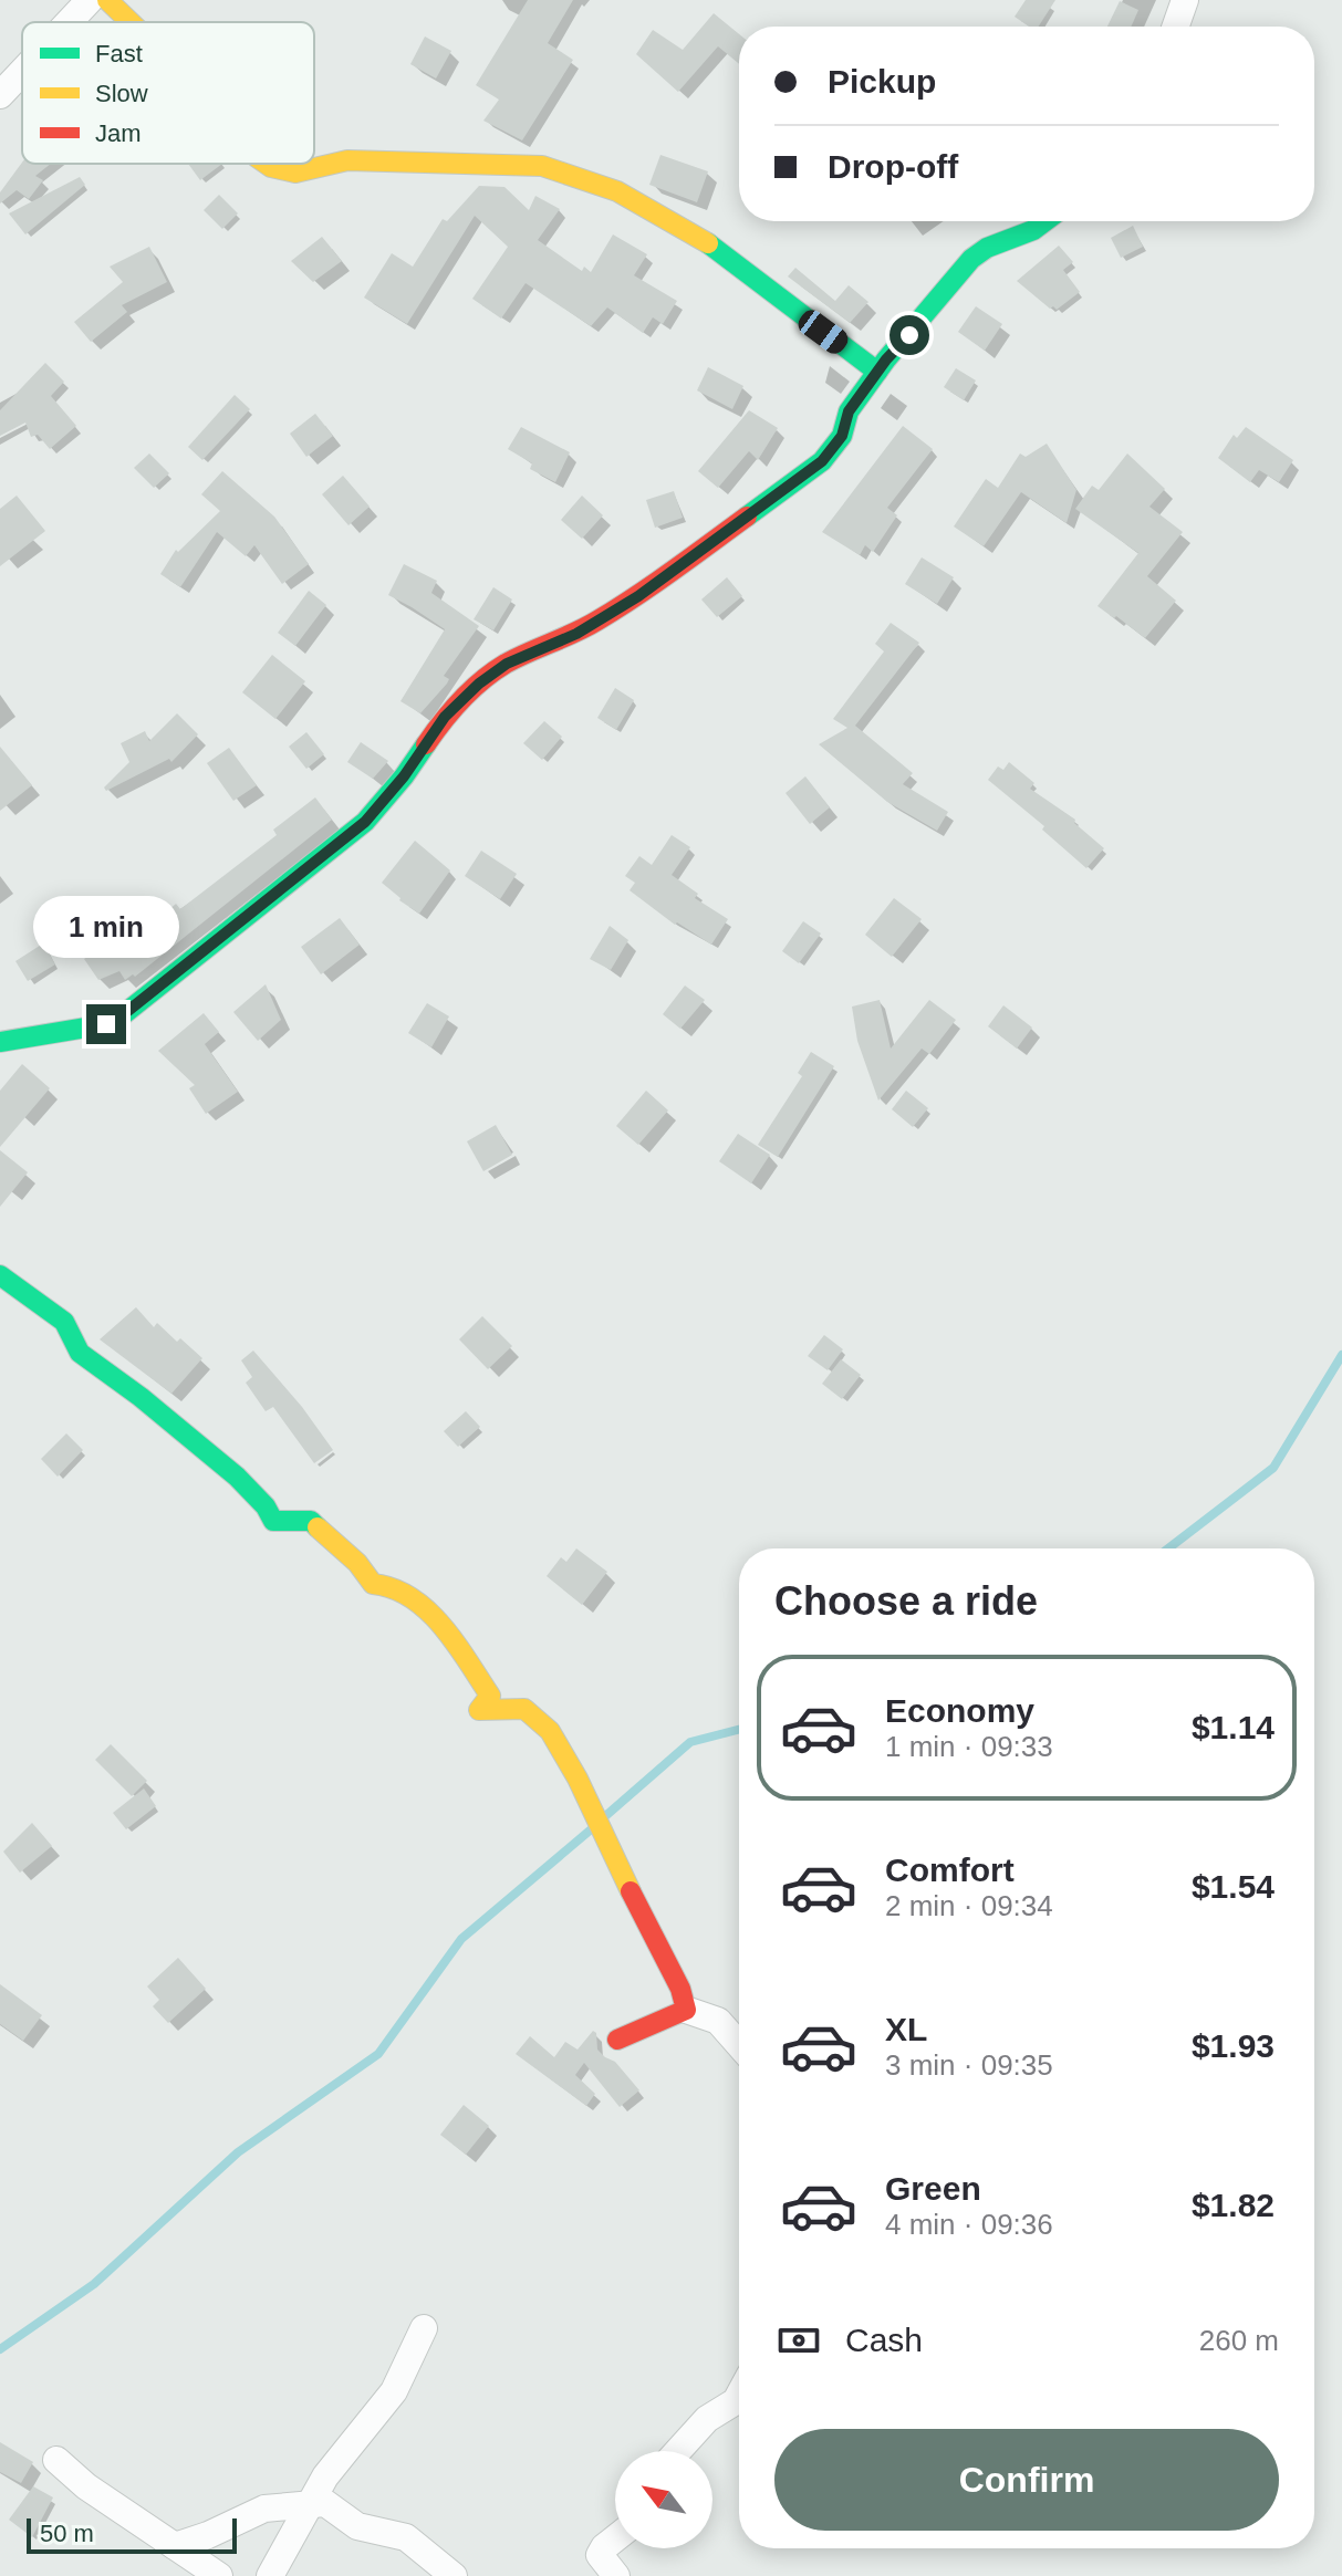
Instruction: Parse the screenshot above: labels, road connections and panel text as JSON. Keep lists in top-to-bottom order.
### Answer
{
  "legend": ["Fast", "Slow", "Jam"],
  "scale_bar": "50 m",
  "north": "top left",
  "page": {
    "banner": ["Pickup", "Drop-off"],
    "bubble": "1 min",
    "heading": "Choose a ride",
    "list": [
      {
        "name": "Economy",
        "note": "1 min · 09:33",
        "value": "$1.14"
      },
      {
        "name": "Comfort",
        "note": "2 min · 09:34",
        "value": "$1.54"
      },
      {
        "name": "XL",
        "note": "3 min · 09:35",
        "value": "$1.93"
      },
      {
        "name": "Green",
        "note": "4 min · 09:36",
        "value": "$1.82"
      }
    ],
    "pay": ["Cash", "260 m"],
    "buttons": "Confirm",
    "scale": "50 m"
  }
}
